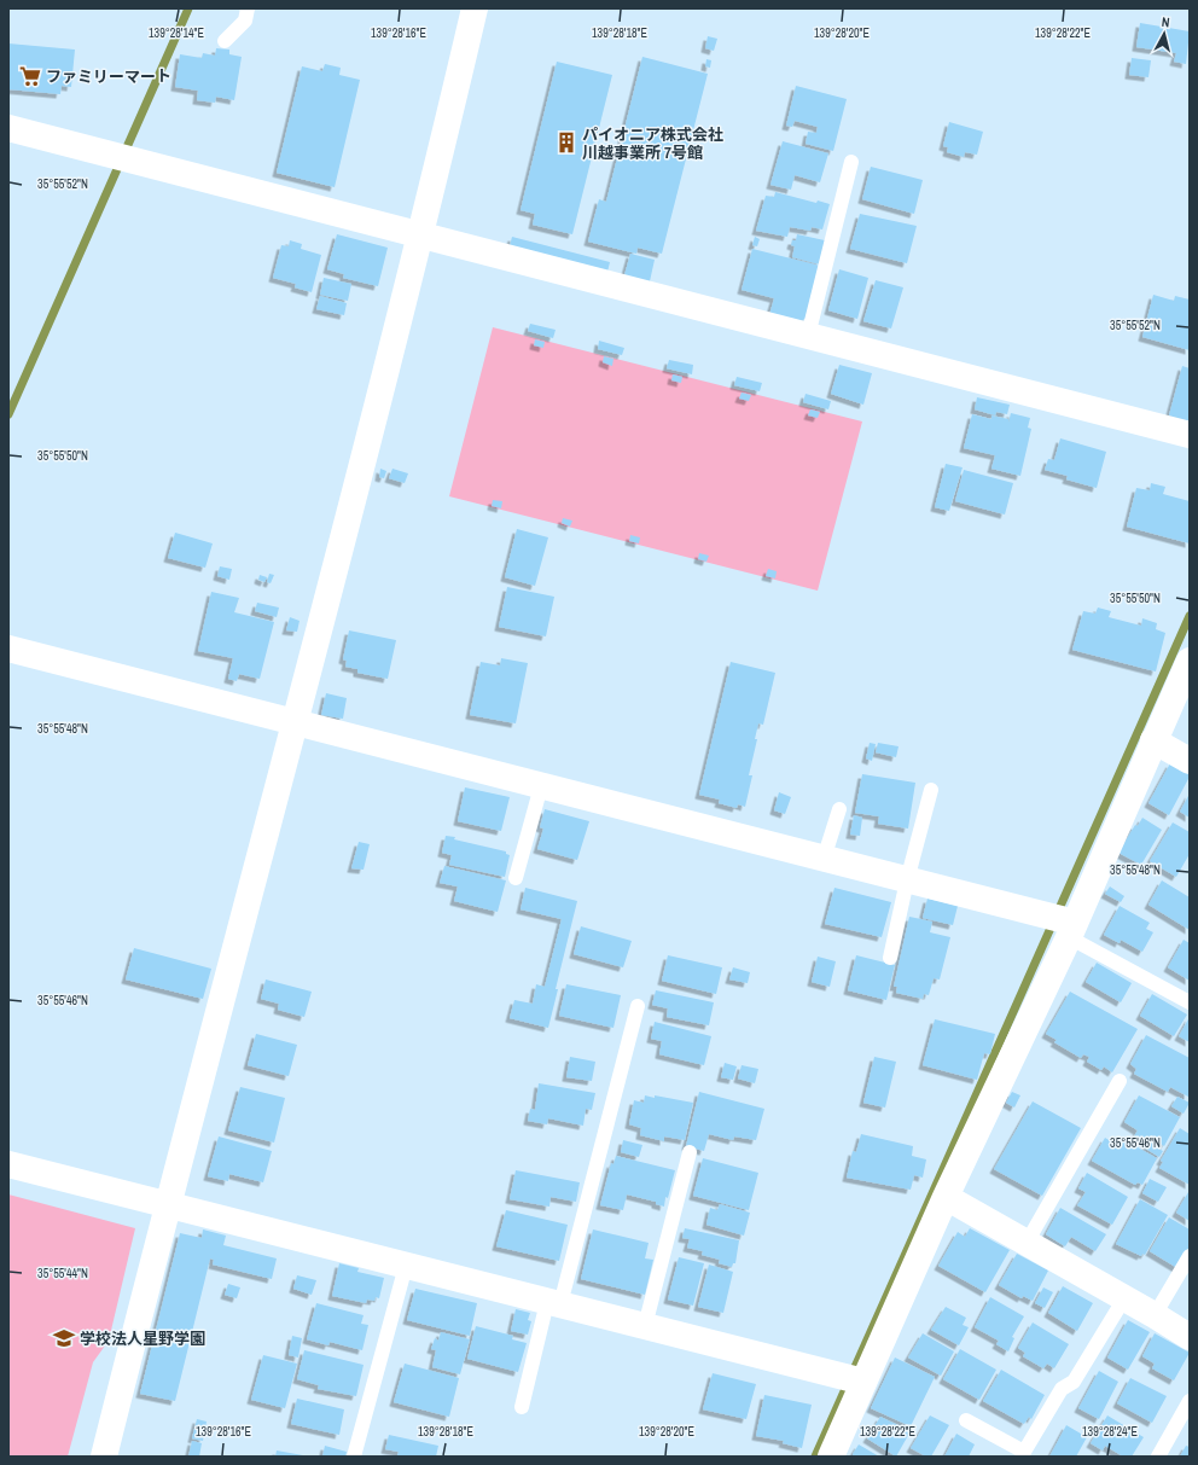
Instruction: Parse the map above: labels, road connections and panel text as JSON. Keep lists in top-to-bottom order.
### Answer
{
  "places": {
    "supermarket": ["ファミリーマート"],
    "building": ["パイオニア株式会社 川越事業所 7号館"],
    "school or university": ["学校法人星野学園"]
  },
  "north": "top",
  "coordinates": [
    "139°28'14\"E",
    "139°28'16\"E",
    "139°28'18\"E",
    "139°28'20\"E",
    "139°28'22\"E",
    "35°55'52\"N",
    "35°55'50\"N",
    "35°55'48\"N",
    "35°55'46\"N",
    "35°55'44\"N",
    "139°28'24\"E"
  ]
}
